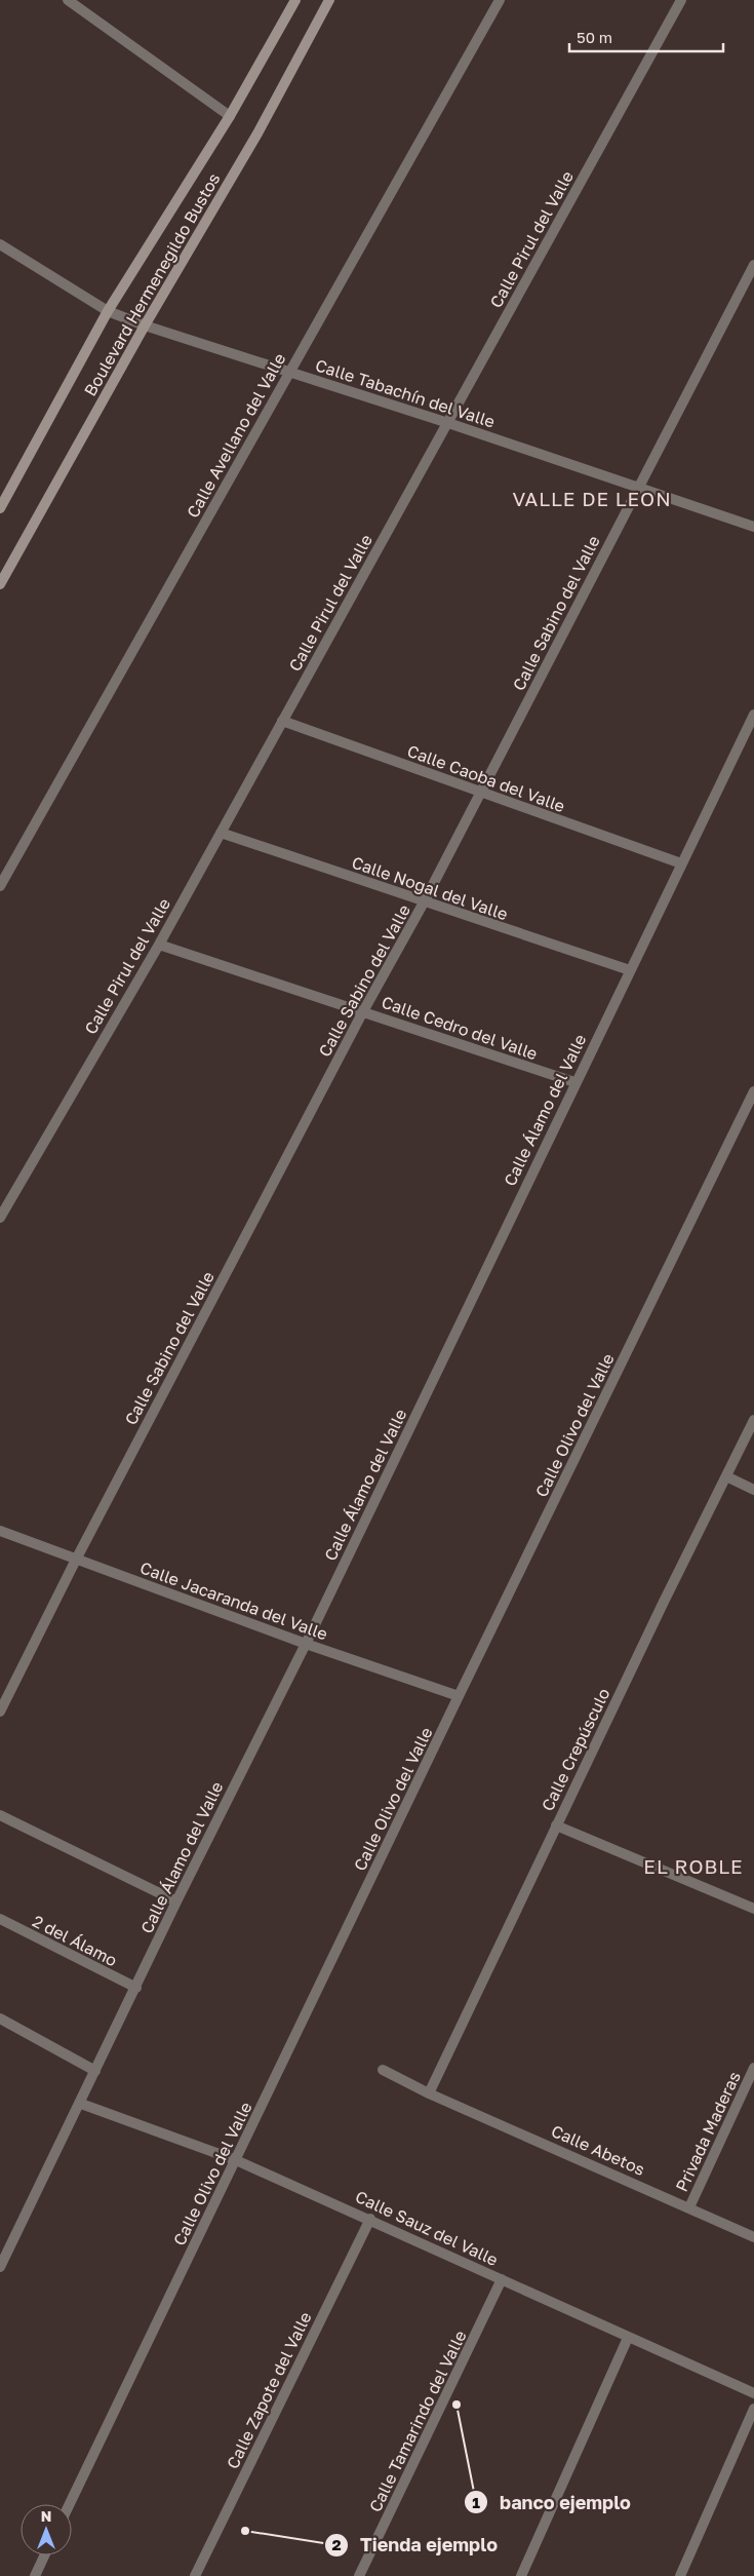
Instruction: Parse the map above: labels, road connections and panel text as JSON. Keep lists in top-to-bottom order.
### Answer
{
  "streets": {
    "street": [
      "Calle Pirul del Valle",
      "Boulevard Hermenegildo Bustos",
      "Calle Tabachín del Valle",
      "Calle Avellano del Valle",
      "Calle Sabino del Valle",
      "Calle Caoba del Valle",
      "Calle Nogal del Valle",
      "Calle Cedro del Valle",
      "Calle Álamo del Valle",
      "Calle Olivo del Valle",
      "Calle Jacaranda del Valle",
      "Calle Crepúsculo",
      "2 del Álamo",
      "Privada Maderas",
      "Calle Abetos",
      "Calle Sauz del Valle",
      "Calle Zapote del Valle",
      "Calle Tamarindo del Valle"
    ]
  },
  "crossings": [
    ["Calle Pirul del Valle", "Calle Tabachín del Valle"],
    ["Calle Pirul del Valle", "Calle Caoba del Valle"],
    ["Calle Pirul del Valle", "Calle Nogal del Valle"],
    ["Calle Pirul del Valle", "Calle Cedro del Valle"],
    ["Boulevard Hermenegildo Bustos", "Calle Tabachín del Valle"],
    ["Calle Tabachín del Valle", "Calle Avellano del Valle"],
    ["Calle Tabachín del Valle", "Calle Sabino del Valle"],
    ["Calle Sabino del Valle", "Calle Caoba del Valle"],
    ["Calle Sabino del Valle", "Calle Nogal del Valle"],
    ["Calle Sabino del Valle", "Calle Cedro del Valle"],
    ["Calle Sabino del Valle", "Calle Jacaranda del Valle"],
    ["Calle Caoba del Valle", "Calle Álamo del Valle"],
    ["Calle Nogal del Valle", "Calle Álamo del Valle"],
    ["Calle Cedro del Valle", "Calle Álamo del Valle"],
    ["Calle Álamo del Valle", "Calle Jacaranda del Valle"],
    ["Calle Álamo del Valle", "2 del Álamo"],
    ["Calle Álamo del Valle", "Calle Sauz del Valle"],
    ["Calle Olivo del Valle", "Calle Jacaranda del Valle"],
    ["Calle Olivo del Valle", "Calle Sauz del Valle"],
    ["Calle Crepúsculo", "Calle Abetos"],
    ["Privada Maderas", "Calle Abetos"],
    ["Calle Sauz del Valle", "Calle Zapote del Valle"],
    ["Calle Sauz del Valle", "Calle Tamarindo del Valle"]
  ],
  "districts": ["VALLE DE LEON", "EL ROBLE"],
  "places": ["banco ejemplo", "Tienda ejemplo"],
  "scale_bar": "50 m",
  "north": "top"
}
